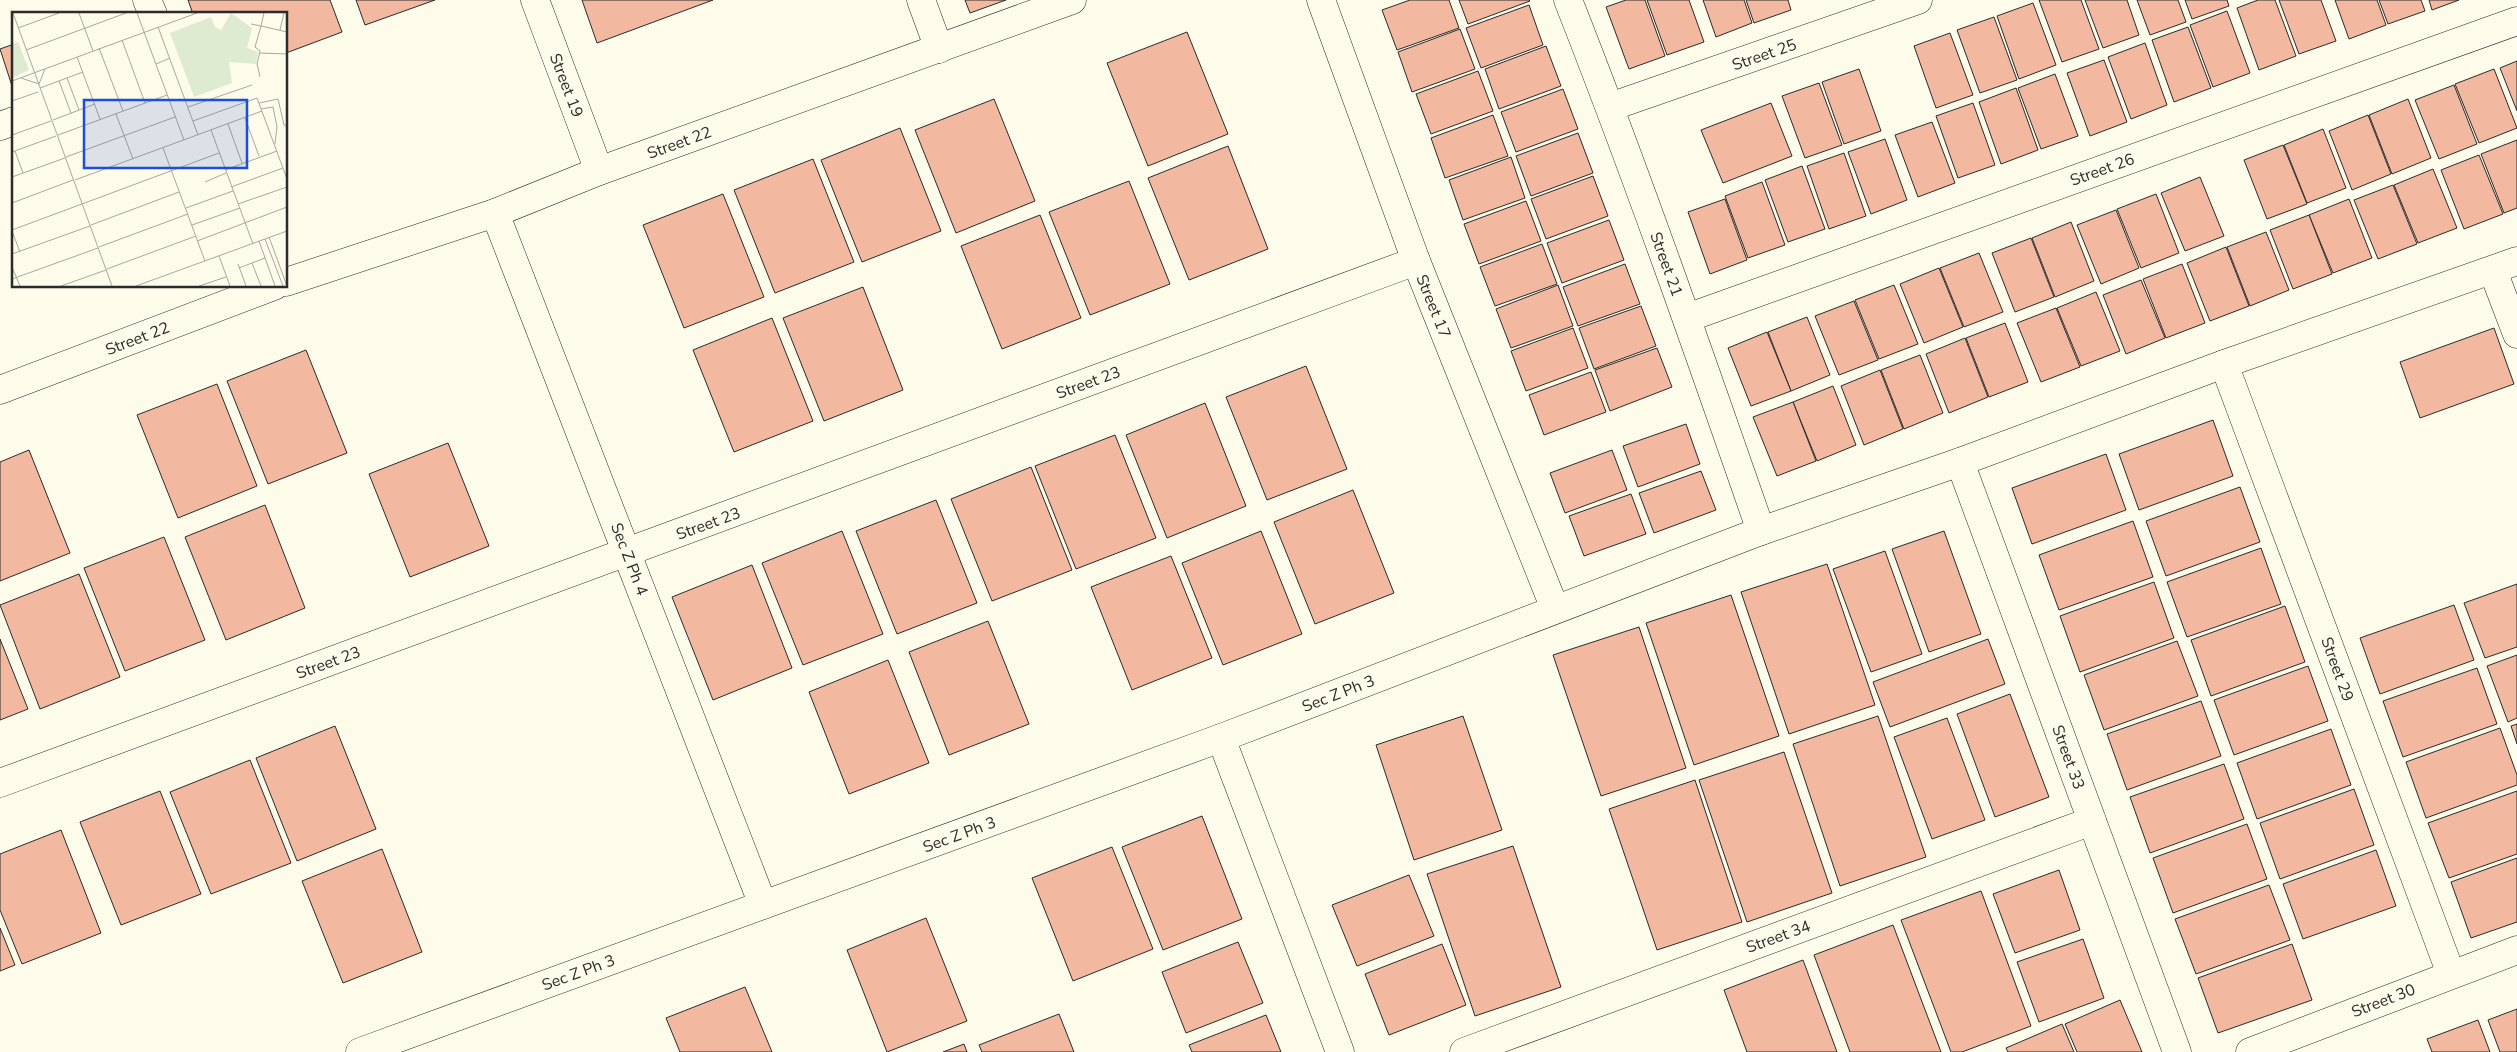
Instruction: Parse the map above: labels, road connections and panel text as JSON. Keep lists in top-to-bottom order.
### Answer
{
  "streets": {
    "street": [
      "Street 25",
      "Street 19",
      "Street 22",
      "Street 26",
      "Street 21",
      "Street 17",
      "Street 23",
      "Sec Z Ph 4",
      "Street 29",
      "Sec Z Ph 3",
      "Street 33",
      "Street 34",
      "Street 30"
    ]
  },
  "crossings": [
    ["Street 25", "Street 21"],
    ["Street 19", "Street 22"],
    ["Street 22", "Sec Z Ph 4"],
    ["Street 26", "Street 21"],
    ["Street 21", "Sec Z Ph 3"],
    ["Street 17", "Street 23"],
    ["Street 17", "Sec Z Ph 3"],
    ["Street 23", "Sec Z Ph 4"],
    ["Sec Z Ph 4", "Sec Z Ph 3"],
    ["Street 29", "Sec Z Ph 3"],
    ["Street 29", "Street 30"],
    ["Sec Z Ph 3", "Street 33"],
    ["Street 33", "Street 34"]
  ]
}
